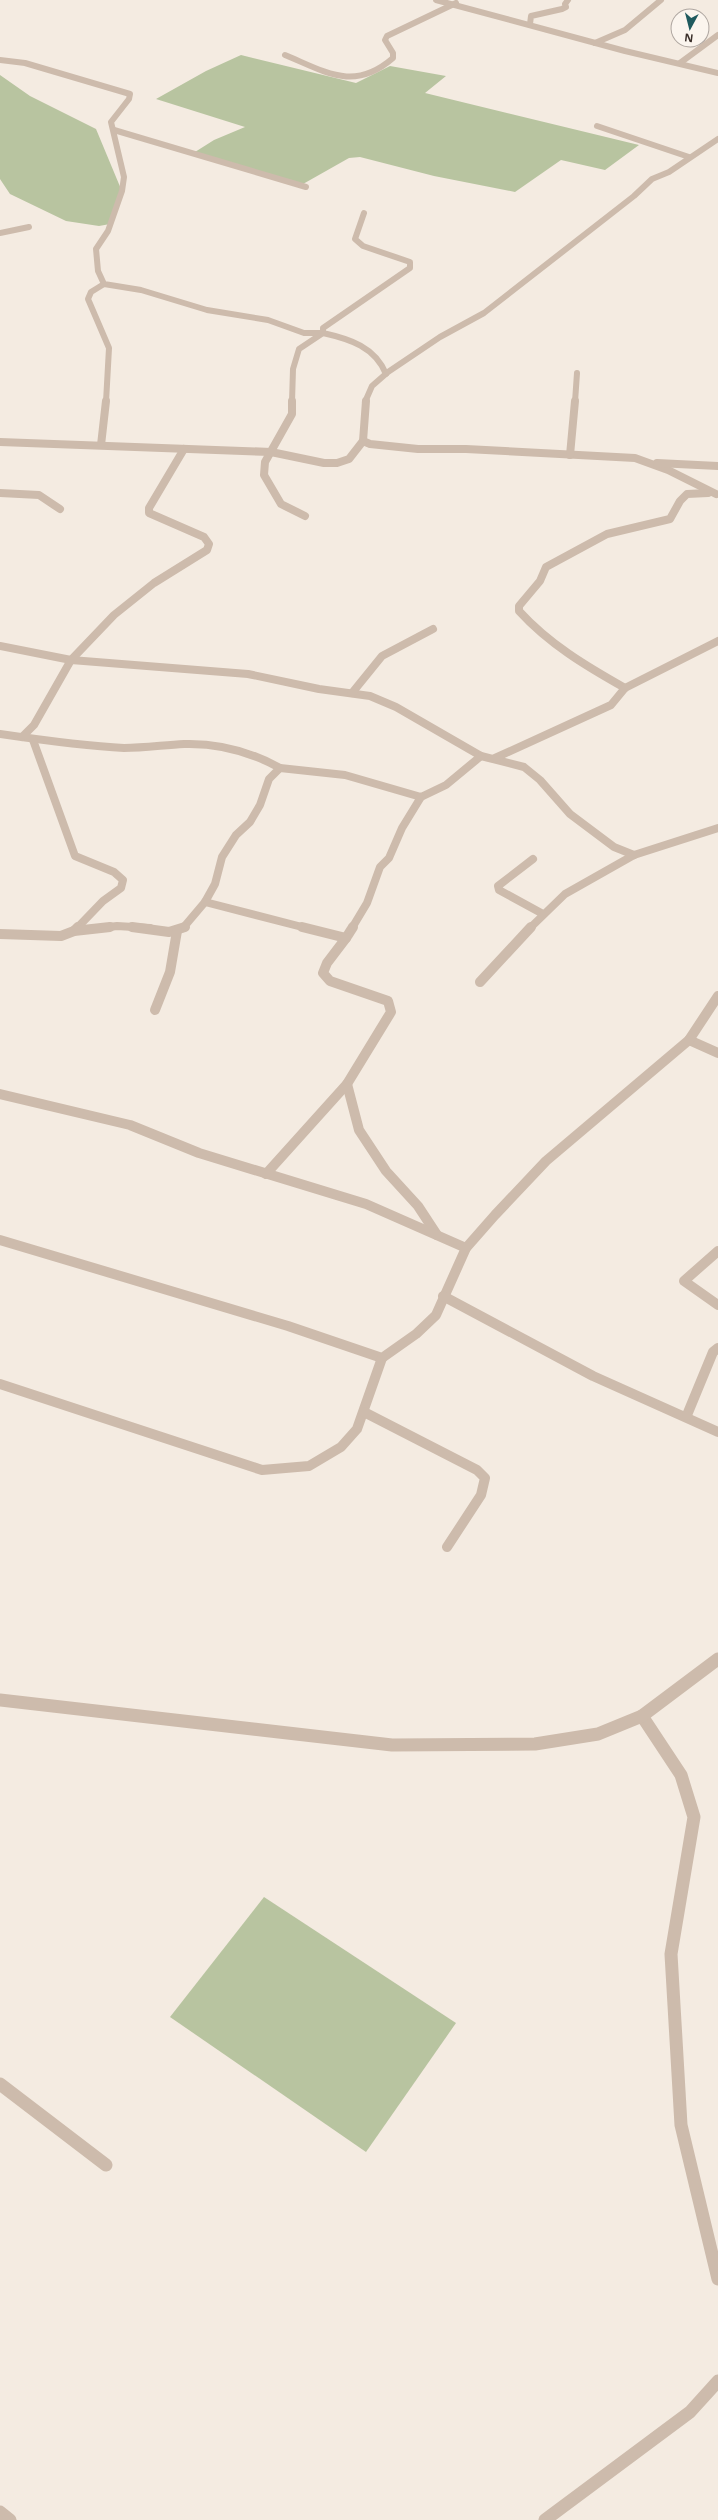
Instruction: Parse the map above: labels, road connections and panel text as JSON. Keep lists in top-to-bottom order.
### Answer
{
  "north": "bottom"
}
